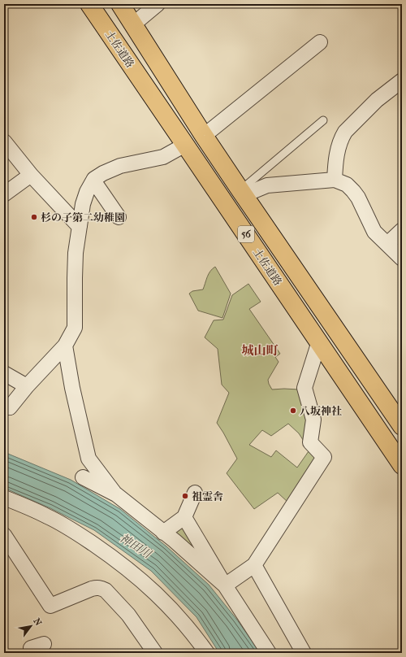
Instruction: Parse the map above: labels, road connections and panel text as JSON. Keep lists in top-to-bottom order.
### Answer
{
  "streets": {
    "highway": ["土佐道路", "56"]
  },
  "districts": ["城山町"],
  "water": ["神田川"],
  "places": ["杉の子第二幼稚園", "八坂神社", "祖霊舎"],
  "north": "top right"
}
